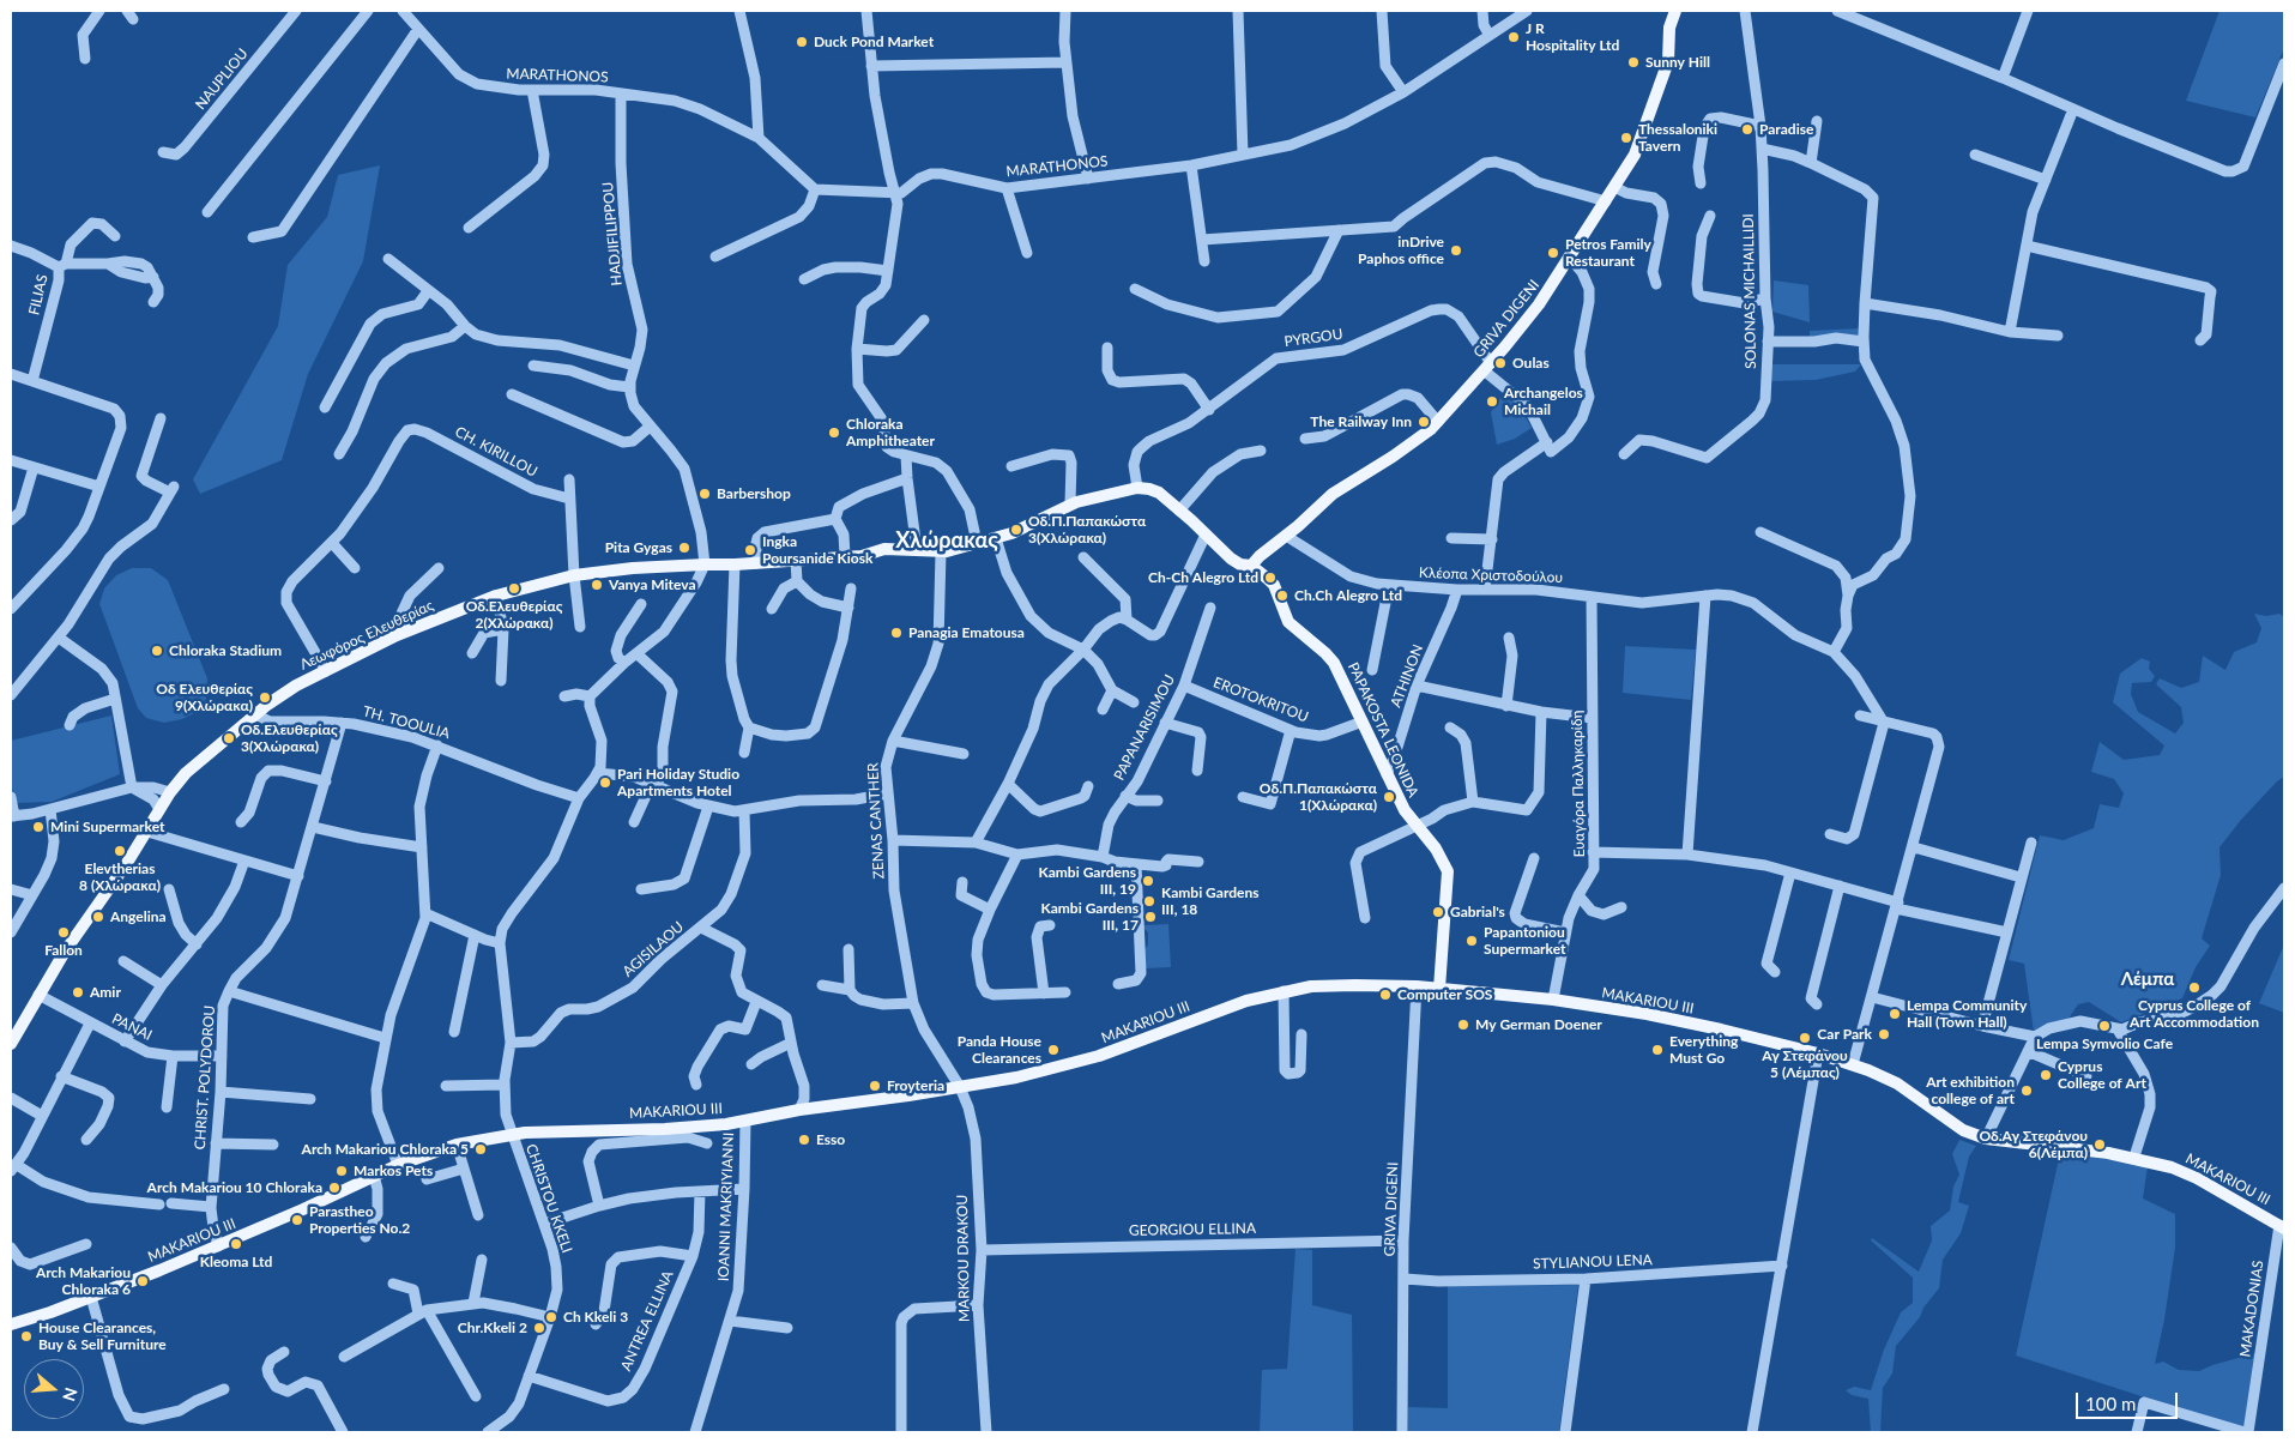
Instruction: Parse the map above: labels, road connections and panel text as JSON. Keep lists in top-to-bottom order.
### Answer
{
  "streets": {
    "main road": [
      "GRIVA DIGENI",
      "Λεωφόρος Ελευθερίας",
      "PAPAKOSTA LEONIDA",
      "MAKARIOU III"
    ],
    "street": [
      "MARATHONOS",
      "NAUPLIOU",
      "HADJIFILIPPOU",
      "SOLONAS MICHAILLIDI",
      "FILIAS",
      "PYRGOU",
      "CH. KIRILLOU",
      "Κλέοπα Χριστοδούλου",
      "ATHINON",
      "EROTOKRITOU",
      "TH. TOOULIA",
      "PAPANARISIMOU",
      "Ευαγόρα Παλληκαρίδη",
      "ZENAS CANTHER",
      "AGISILAOU",
      "PANAI",
      "CHRIST. POLYDOROU",
      "CHRISTOU KKELI",
      "IOANNI MAKRIYIANNI",
      "GEORGIOU ELLINA",
      "MARKOU DRAKOU",
      "STYLIANOU LENA",
      "MAKADONIAS",
      "ANTREA ELLINA"
    ]
  },
  "crossings": [
    ["MARATHONOS", "HADJIFILIPPOU"],
    ["GRIVA DIGENI", "PYRGOU"],
    ["GRIVA DIGENI", "Κλέοπα Χριστοδούλου"],
    ["GRIVA DIGENI", "PAPAKOSTA LEONIDA"],
    ["GRIVA DIGENI", "MAKARIOU III"],
    ["GRIVA DIGENI", "GEORGIOU ELLINA"],
    ["GRIVA DIGENI", "STYLIANOU LENA"],
    ["PYRGOU", "PAPAKOSTA LEONIDA"],
    ["Κλέοπα Χριστοδούλου", "ATHINON"],
    ["Κλέοπα Χριστοδούλου", "Ευαγόρα Παλληκαρίδη"],
    ["Λεωφόρος Ελευθερίας", "TH. TOOULIA"],
    ["Λεωφόρος Ελευθερίας", "ZENAS CANTHER"],
    ["Λεωφόρος Ελευθερίας", "PANAI"],
    ["ATHINON", "PAPAKOSTA LEONIDA"],
    ["EROTOKRITOU", "PAPANARISIMOU"],
    ["EROTOKRITOU", "PAPAKOSTA LEONIDA"],
    ["TH. TOOULIA", "CHRIST. POLYDOROU"],
    ["PAPAKOSTA LEONIDA", "MAKARIOU III"],
    ["Ευαγόρα Παλληκαρίδη", "MAKARIOU III"],
    ["ZENAS CANTHER", "MAKARIOU III"],
    ["ZENAS CANTHER", "MARKOU DRAKOU"],
    ["AGISILAOU", "CHRISTOU KKELI"],
    ["MAKARIOU III", "CHRIST. POLYDOROU"],
    ["MAKARIOU III", "CHRISTOU KKELI"],
    ["MAKARIOU III", "IOANNI MAKRIYIANNI"],
    ["MAKARIOU III", "MARKOU DRAKOU"],
    ["MAKARIOU III", "MAKADONIAS"],
    ["PANAI", "CHRIST. POLYDOROU"],
    ["CHRISTOU KKELI", "ANTREA ELLINA"],
    ["GEORGIOU ELLINA", "MARKOU DRAKOU"]
  ],
  "districts": ["Χλώρακας", "Λέμπα"],
  "places": [
    "J R Hospitality Ltd",
    "Duck Pond Market",
    "Sunny Hill",
    "Paradise",
    "Thessaloniki Tavern",
    "inDrive Paphos office",
    "Petros Family Restaurant",
    "Oulas",
    "Archangelos Michail",
    "The Railway Inn",
    "Chloraka Amphitheater",
    "Barbershop",
    "Οδ.Π.Παπακώστα 3(Χλώρακα)",
    "Pita Gygas",
    "Ingka Poursanide Kiosk",
    "Ch-Ch Alegro Ltd",
    "Vanya Miteva",
    "Οδ.Ελευθερίας 2(Χλώρακα)",
    "Ch.Ch Alegro Ltd",
    "Panagia Ematousa",
    "Chloraka Stadium",
    "Οδ Ελευθερίας 9(Χλώρακα)",
    "Οδ.Ελευθερίας 3(Χλώρακα)",
    "Pari Holiday Studio Apartments Hotel",
    "Οδ.Π.Παπακώστα 1(Χλώρακα)",
    "Mini Supermarket",
    "Elevtherias 8 (Χλώρακα)",
    "Kambi Gardens III, 19",
    "Kambi Gardens III, 18",
    "Gabrial's",
    "Angelina",
    "Kambi Gardens III, 17",
    "Fallon",
    "Papantoniou Supermarket",
    "Cyprus College of Art Accommodation",
    "Amir",
    "Computer SOS",
    "Lempa Community Hall (Town Hall)",
    "My German Doener",
    "Lempa Symvolio Cafe",
    "Car Park",
    "Αγ Στεφάνου 5 (Λέμπας)",
    "Panda House Clearances",
    "Everything Must Go",
    "Cyprus College of Art",
    "Froyteria",
    "Art exhibition college of art",
    "Esso",
    "Οδ.Αγ Στεφάνου 6(Λέμπα)",
    "Arch Makariou Chloraka 5",
    "Markos Pets",
    "Arch Makariou 10 Chloraka",
    "Parastheo Properties No.2",
    "Kleoma Ltd",
    "Arch Makariou Chloraka 6",
    "Ch Kkeli 3",
    "Chr.Kkeli 2",
    "House Clearances, Buy & Sell Furniture"
  ],
  "scale_bar": "100 m",
  "north": "right"
}
